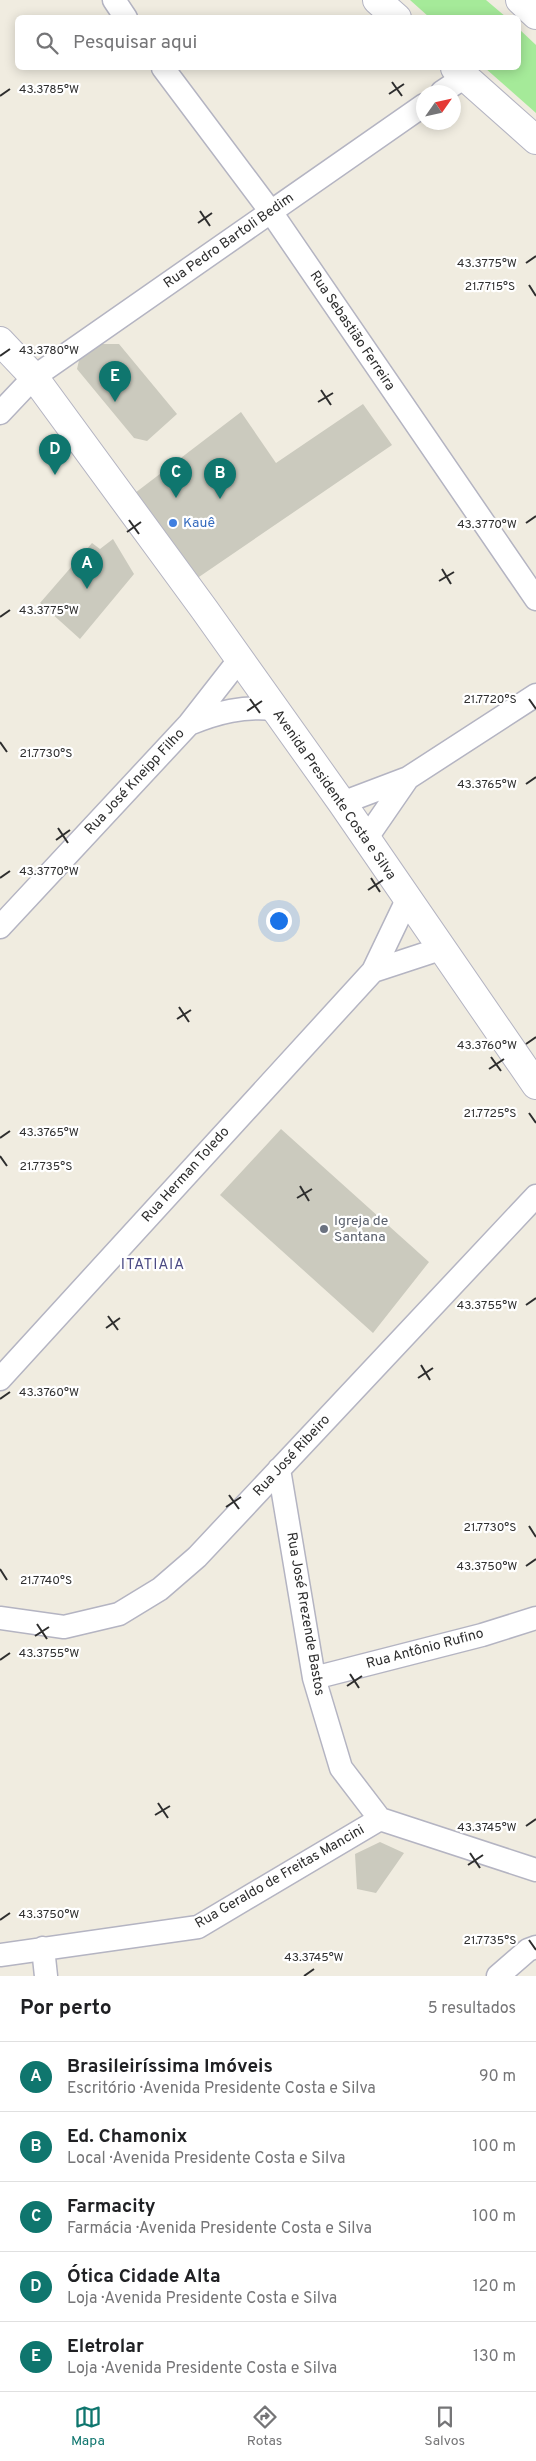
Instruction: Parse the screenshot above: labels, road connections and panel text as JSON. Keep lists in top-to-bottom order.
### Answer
{
  "streets": {
    "main road": ["Avenida Presidente Costa e Silva"],
    "street": [
      "Rua Pedro Bartoli Bedim",
      "Rua Sebastião Ferreira",
      "Rua José Kneipp Filho",
      "Rua Herman Toledo",
      "Rua José Ribeiro",
      "Rua José Rrezende Bastos",
      "Rua Antônio Rufino",
      "Rua Geraldo de Freitas Mancini"
    ]
  },
  "crossings": [
    ["Rua Pedro Bartoli Bedim", "Rua Sebastião Ferreira"],
    ["Rua Pedro Bartoli Bedim", "Avenida Presidente Costa e Silva"],
    ["Rua José Kneipp Filho", "Avenida Presidente Costa e Silva"],
    ["Avenida Presidente Costa e Silva", "Rua Herman Toledo"],
    ["Rua José Ribeiro", "Rua José Rrezende Bastos"],
    ["Rua José Rrezende Bastos", "Rua Antônio Rufino"],
    ["Rua José Rrezende Bastos", "Rua Geraldo de Freitas Mancini"]
  ],
  "districts": ["ITATIAIA"],
  "places": ["Kauê", "Igreja de Santana"],
  "north": "top right",
  "page": {
    "search": "Pesquisar aqui",
    "pins": [
      "E",
      "D",
      "C",
      "B",
      "A"
    ],
    "heading": ["Por perto", "5 resultados"],
    "list": [
      {
        "mark": "A",
        "name": "Brasileiríssima Imóveis",
        "note": "Escritório · Avenida Presidente Costa e Silva",
        "value": "90 m"
      },
      {
        "mark": "B",
        "name": "Ed. Chamonix",
        "note": "Local · Avenida Presidente Costa e Silva",
        "value": "100 m"
      },
      {
        "mark": "C",
        "name": "Farmacity",
        "note": "Farmácia · Avenida Presidente Costa e Silva",
        "value": "100 m"
      },
      {
        "mark": "D",
        "name": "Ótica Cidade Alta",
        "note": "Loja · Avenida Presidente Costa e Silva",
        "value": "120 m"
      },
      {
        "mark": "E",
        "name": "Eletrolar",
        "note": "Loja · Avenida Presidente Costa e Silva",
        "value": "130 m"
      }
    ],
    "nav": ["Mapa", "Rotas", "Salvos"]
  },
  "coordinates": [
    "43.3785°W",
    "43.3775°W",
    "21.7715°S",
    "43.3780°W",
    "43.3770°W",
    "21.7720°S",
    "21.7730°S",
    "43.3765°W",
    "43.3760°W",
    "21.7725°S",
    "21.7735°S",
    "43.3755°W",
    "43.3750°W",
    "21.7740°S",
    "43.3745°W"
  ]
}
